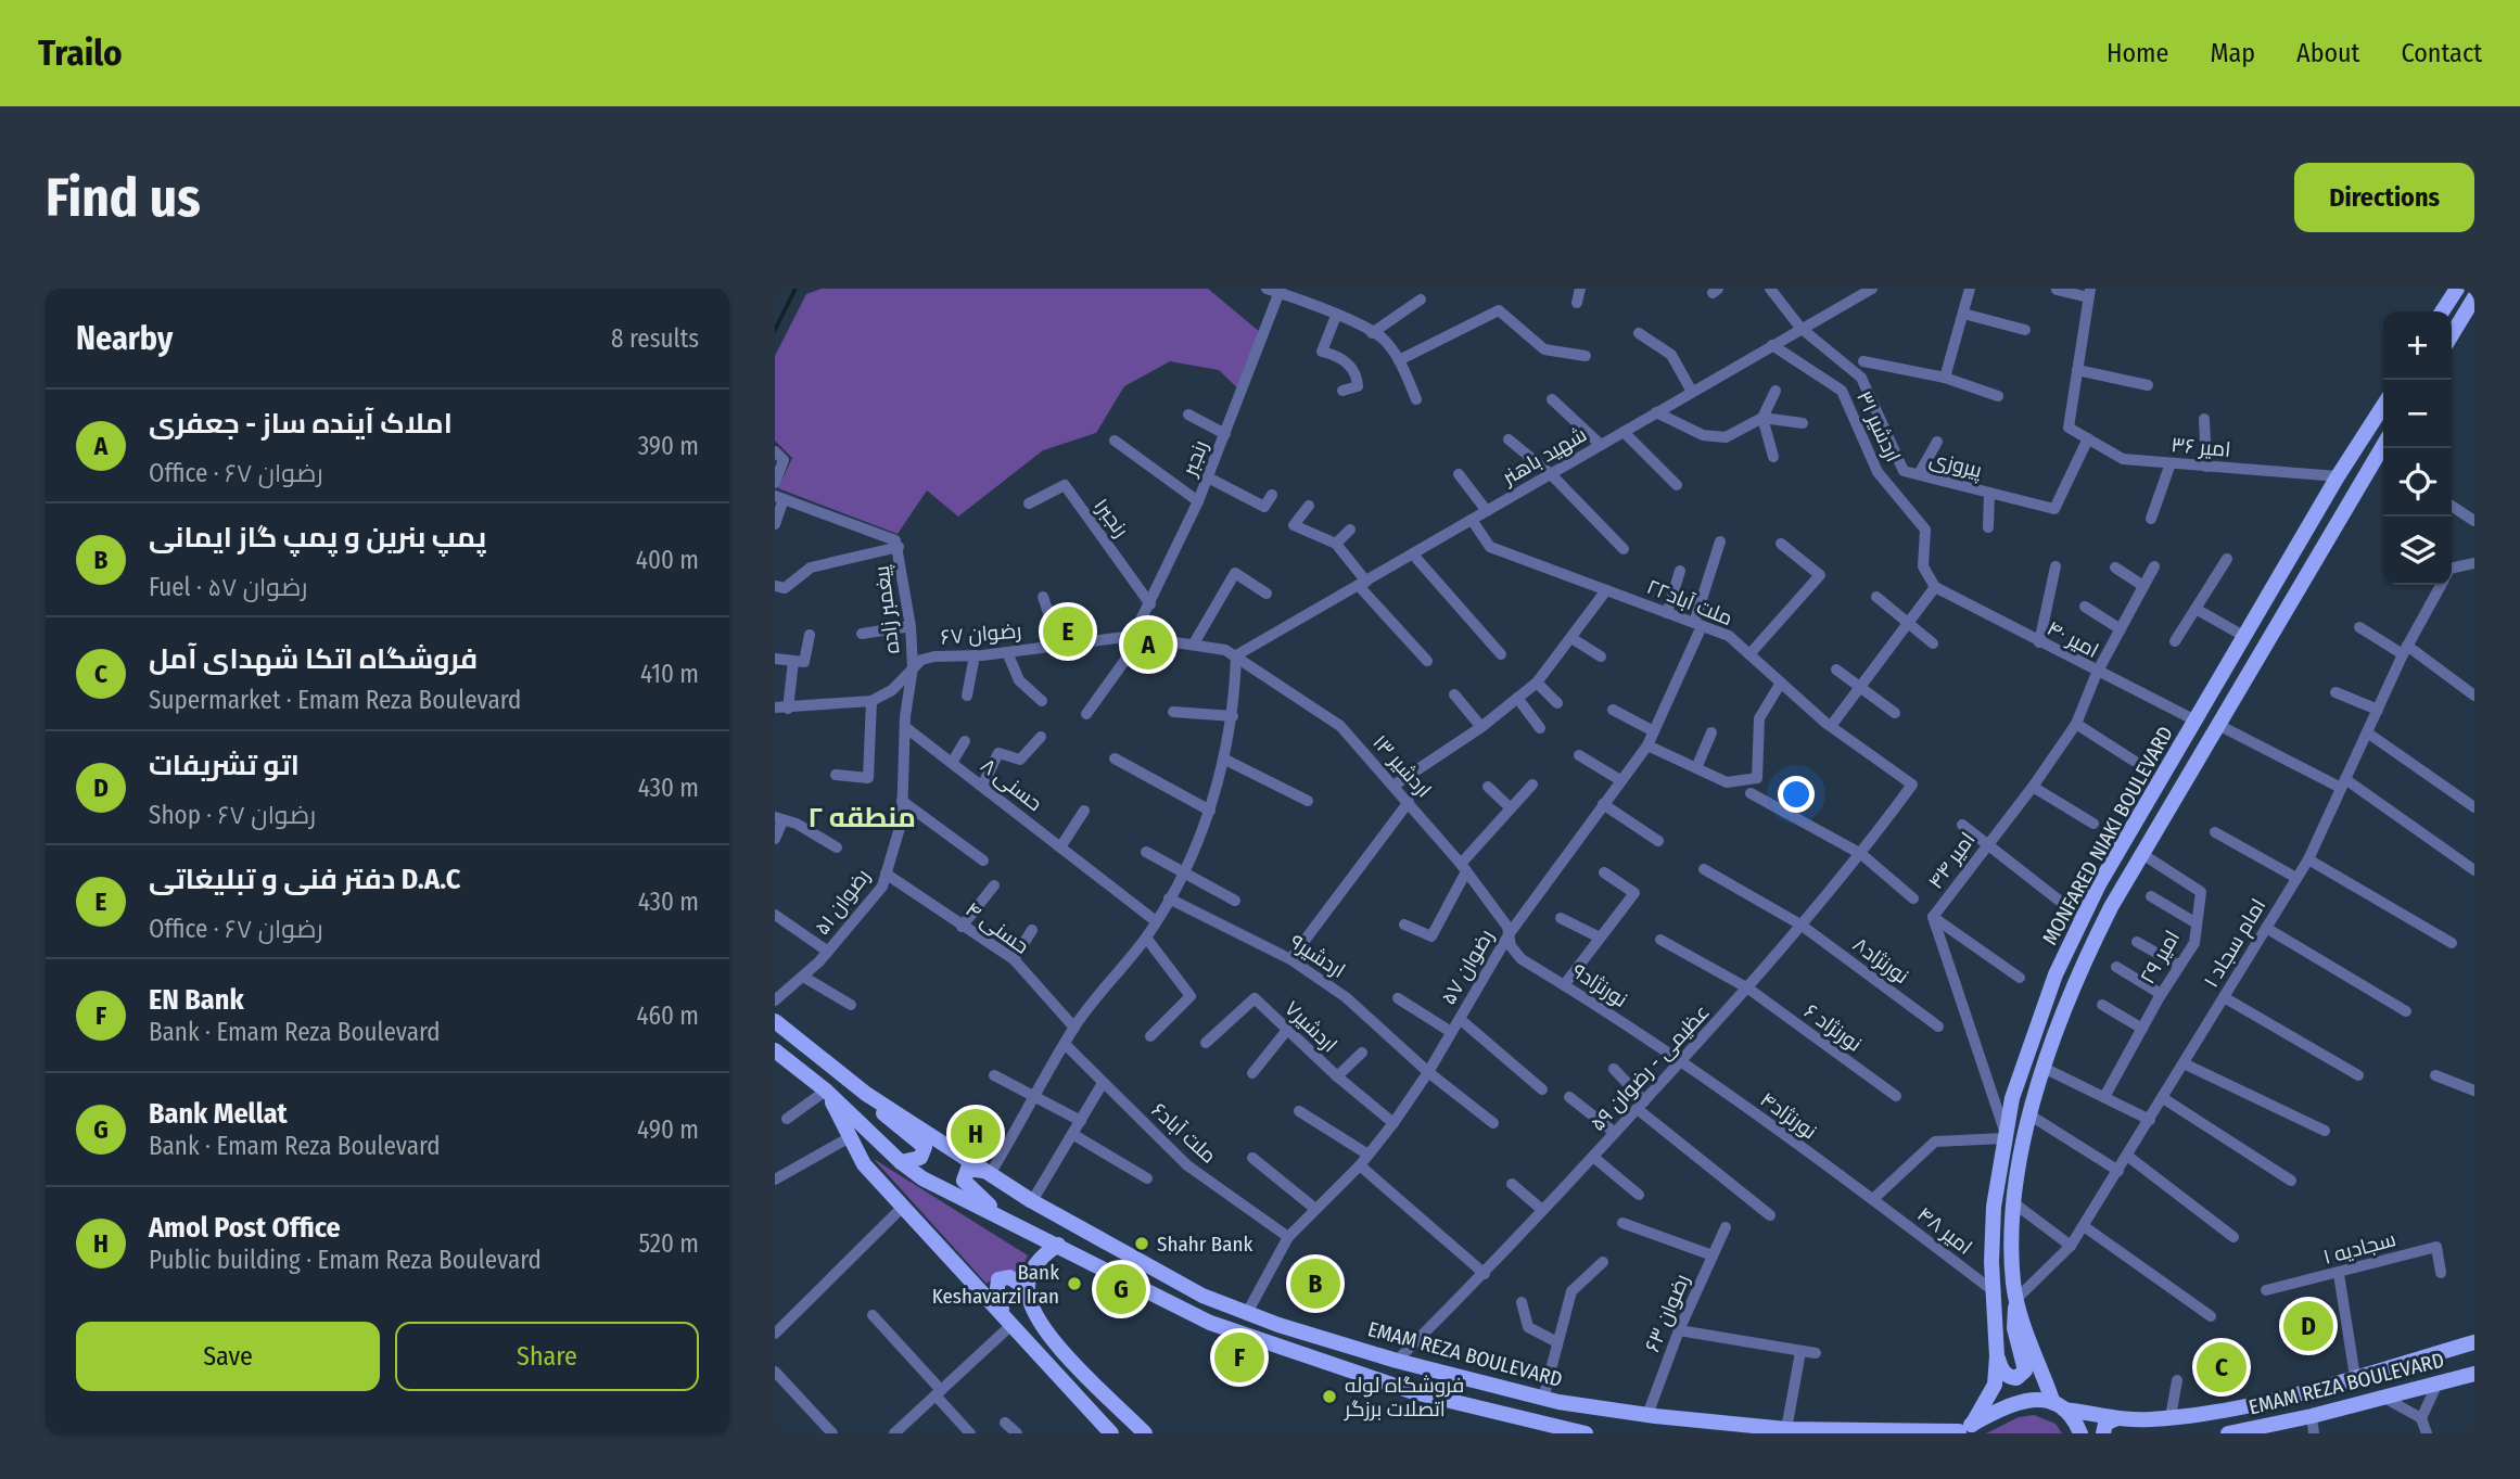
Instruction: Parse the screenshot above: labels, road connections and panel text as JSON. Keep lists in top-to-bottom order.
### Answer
{
  "streets": {
    "main road": ["MONFARED NIAKI BOULEVARD", "EMAM REZA BOULEVARD"],
    "street": [
      "اردشیر ۳۱",
      "امیر ۳۶",
      "شهید باهنر",
      "رنجبر",
      "پیروزی",
      "رنجبر۱",
      "ملت آباد۲۲",
      "پیغمبر زاده",
      "رضوان ۶۷",
      "امیر ۴۰",
      "اردشیر ۱۳",
      "حسنی ۸",
      "امیر ۴۴",
      "رضوان ۵۱",
      "حسنی ۴",
      "امام سجاد ۱",
      "اردشیر۹",
      "امیر ۲۹",
      "نورنژاد۸",
      "رضوان ۵۷",
      "نورنژاد۹",
      "اردشیر۷",
      "نورنژاد ۶",
      "عظیمی - رضوان ۵۹",
      "نورنژاد۴",
      "ملت آباد۶",
      "امیر ۴۸",
      "سجادیه ۱",
      "رضوان ۶۳"
    ]
  },
  "crossings": [
    ["اردشیر ۳۱", "شهید باهنر"],
    ["اردشیر ۳۱", "امیر ۴۰"],
    ["امیر ۳۶", "پیروزی"],
    ["امیر ۳۶", "MONFARED NIAKI BOULEVARD"],
    ["شهید باهنر", "پیروزی"],
    ["شهید باهنر", "ملت آباد۲۲"],
    ["شهید باهنر", "رضوان ۶۷"],
    ["شهید باهنر", "اردشیر ۱۳"],
    ["رنجبر", "رنجبر۱"],
    ["رنجبر", "رضوان ۶۷"],
    ["ملت آباد۲۲", "رضوان ۵۷"],
    ["ملت آباد۲۲", "عظیمی - رضوان ۵۹"],
    ["پیغمبر زاده", "رضوان ۶۷"],
    ["پیغمبر زاده", "رضوان ۵۱"],
    ["رضوان ۶۷", "اردشیر ۱۳"],
    ["رضوان ۶۷", "رضوان ۵۱"],
    ["امیر ۴۰", "MONFARED NIAKI BOULEVARD"],
    ["امیر ۴۰", "امیر ۴۴"],
    ["اردشیر ۱۳", "رضوان ۵۷"],
    ["اردشیر ۱۳", "نورنژاد۹"],
    ["حسنی ۸", "رضوان ۵۱"],
    ["MONFARED NIAKI BOULEVARD", "امیر ۴۴"],
    ["MONFARED NIAKI BOULEVARD", "امام سجاد ۱"],
    ["MONFARED NIAKI BOULEVARD", "امیر ۲۹"],
    ["MONFARED NIAKI BOULEVARD", "امیر ۴۸"],
    ["MONFARED NIAKI BOULEVARD", "EMAM REZA BOULEVARD"],
    ["رضوان ۵۱", "حسنی ۴"],
    ["اردشیر۹", "رضوان ۵۷"],
    ["نورنژاد۸", "عظیمی - رضوان ۵۹"],
    ["رضوان ۵۷", "نورنژاد۹"],
    ["رضوان ۵۷", "اردشیر۷"],
    ["رضوان ۵۷", "ملت آباد۶"],
    ["رضوان ۵۷", "EMAM REZA BOULEVARD"],
    ["نورنژاد۹", "عظیمی - رضوان ۵۹"],
    ["نورنژاد۹", "نورنژاد۴"],
    ["نورنژاد ۶", "عظیمی - رضوان ۵۹"],
    ["عظیمی - رضوان ۵۹", "نورنژاد۴"],
    ["عظیمی - رضوان ۵۹", "EMAM REZA BOULEVARD"],
    ["نورنژاد۴", "امیر ۴۸"],
    ["رضوان ۶۳", "EMAM REZA BOULEVARD"]
  ],
  "districts": ["منطقه ۲"],
  "places": ["Shahr Bank", "Bank Keshavarzi Iran", "فروشگاه لوله اتصلات برزگر"],
  "page": {
    "header": "Trailo",
    "nav": [
      "Home",
      "Map",
      "About",
      "Contact"
    ],
    "buttons": [
      "Directions",
      ["Save", "Share"]
    ],
    "title": "Find us",
    "heading": ["Nearby", "8 results"],
    "map_buttons": ["+", "−"],
    "list": [
      {
        "mark": "A",
        "name": "املاک آینده ساز - جعفری",
        "note": "Office · رضوان ۶۷",
        "value": "390 m"
      },
      {
        "mark": "B",
        "name": "پمپ بنرین و پمپ گاز ایمانی",
        "note": "Fuel · رضوان ۵۷",
        "value": "400 m"
      },
      {
        "mark": "C",
        "name": "فروشگاه اتکا شهدای آمل",
        "note": "Supermarket · Emam Reza Boulevard",
        "value": "410 m"
      },
      {
        "mark": "D",
        "name": "اتو تشریفات",
        "note": "Shop · رضوان ۶۷",
        "value": "430 m"
      },
      {
        "mark": "E",
        "name": "دفتر فنی و تبلیغاتی D.A.C",
        "note": "Office · رضوان ۶۷",
        "value": "430 m"
      },
      {
        "mark": "F",
        "name": "EN Bank",
        "note": "Bank · Emam Reza Boulevard",
        "value": "460 m"
      },
      {
        "mark": "G",
        "name": "Bank Mellat",
        "note": "Bank · Emam Reza Boulevard",
        "value": "490 m"
      },
      {
        "mark": "H",
        "name": "Amol Post Office",
        "note": "Public building · Emam Reza Boulevard",
        "value": "520 m"
      }
    ],
    "pins": [
      "E",
      "A",
      "H",
      "B",
      "G",
      "D",
      "F",
      "C"
    ]
  }
}
